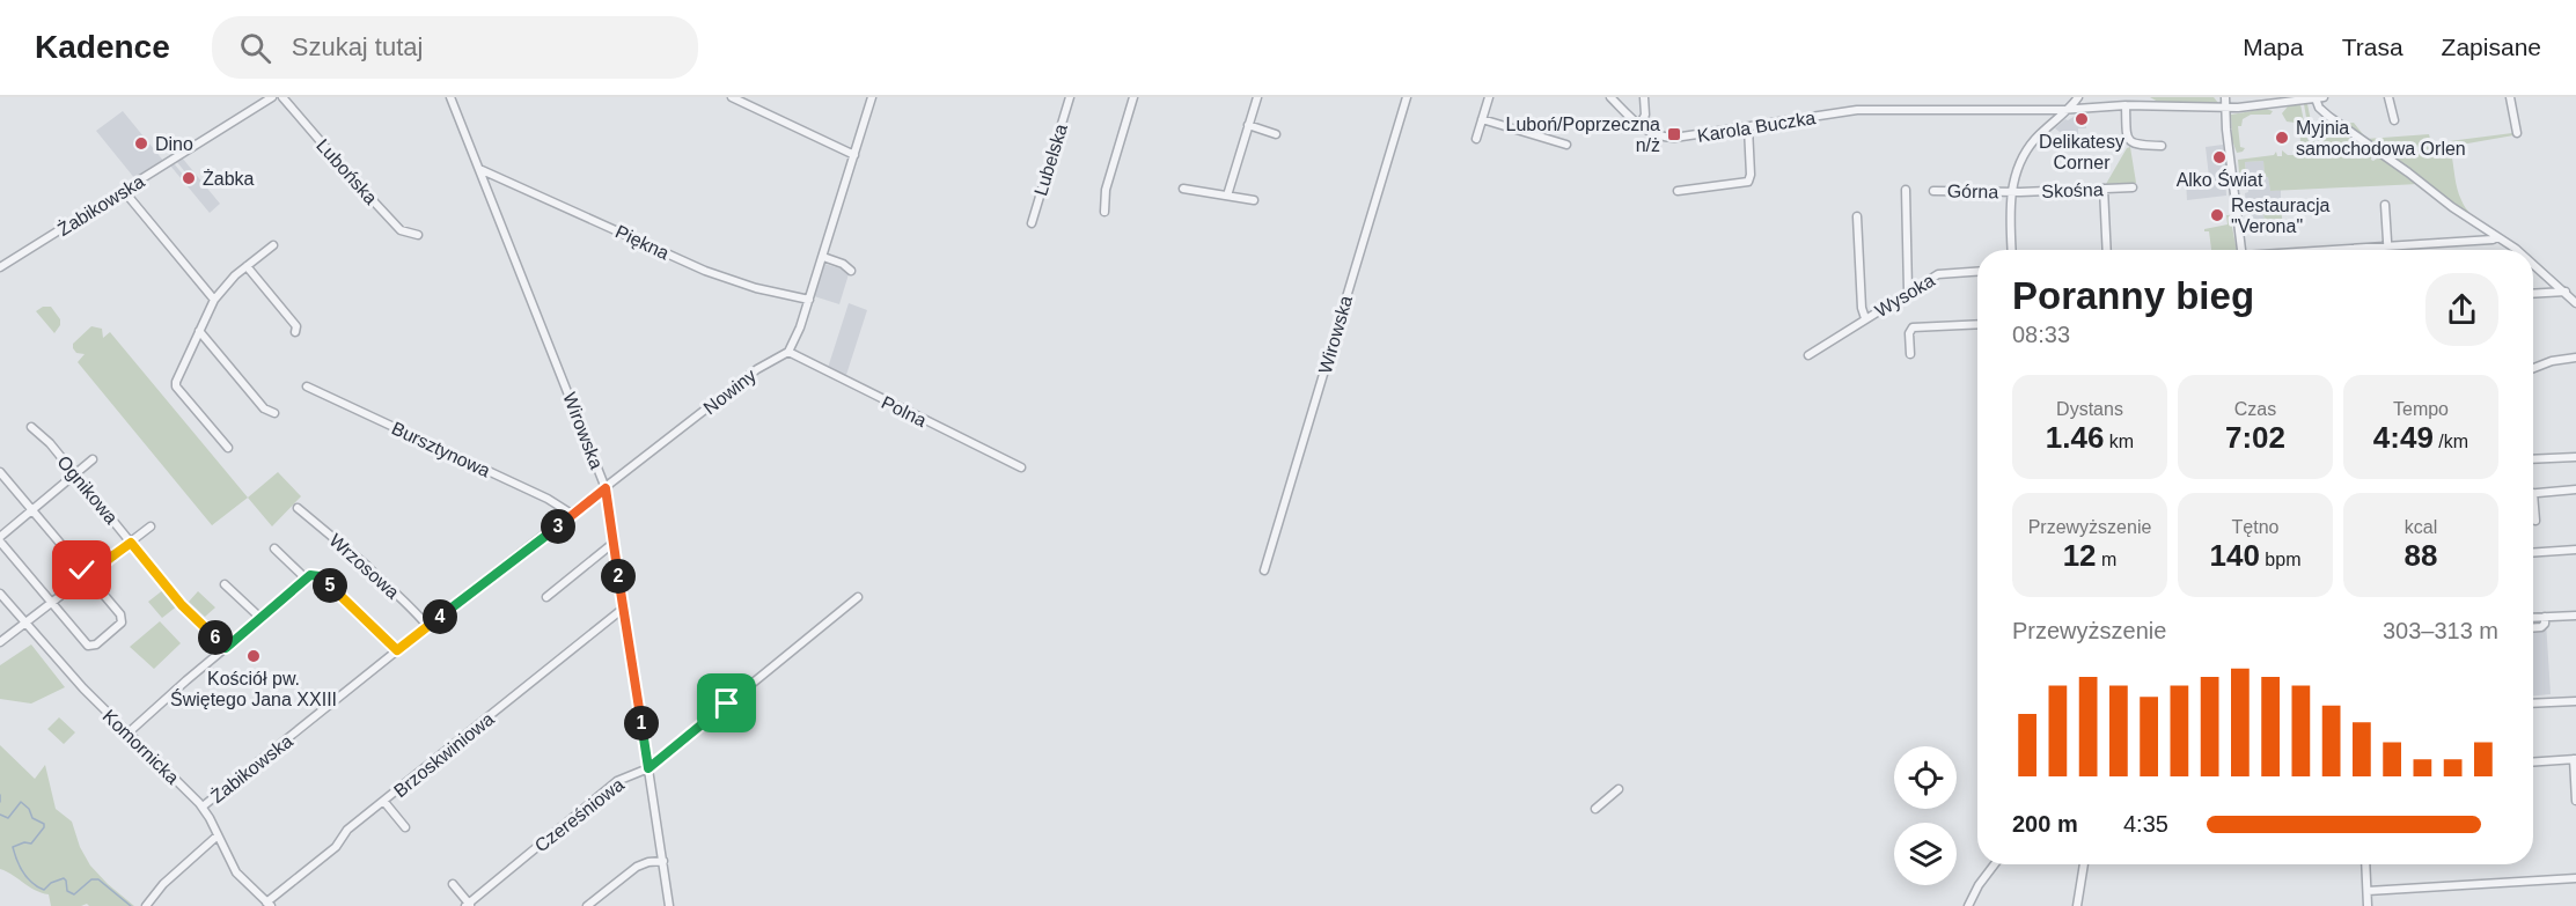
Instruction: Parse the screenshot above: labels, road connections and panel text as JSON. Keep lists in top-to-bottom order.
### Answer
{
  "streets": {
    "street": [
      "Karola Buczka",
      "Lubelska",
      "Lubońska",
      "Skośna",
      "Górna",
      "Żabikowska",
      "Piękna",
      "Wysoka",
      "Wirowska",
      "Nowiny",
      "Polna",
      "Bursztynowa",
      "Ognikowa",
      "Wrzosowa",
      "Komornicka",
      "Brzoskwiniowa",
      "Czereśniowa"
    ]
  },
  "crossings": [
    ["Skośna", "Górna"],
    ["Żabikowska", "Nowiny"],
    ["Żabikowska", "Wrzosowa"],
    ["Żabikowska", "Komornicka"],
    ["Piękna", "Wirowska"],
    ["Wirowska", "Nowiny"],
    ["Wirowska", "Brzoskwiniowa"],
    ["Wirowska", "Czereśniowa"],
    ["Nowiny", "Polna"],
    ["Nowiny", "Bursztynowa"],
    ["Komornicka", "Brzoskwiniowa"]
  ],
  "places": {
    "other": [
      "Delikatesy Corner",
      "Myjnia samochodowa Orlen",
      "Dino",
      "Alko Świat",
      "Żabka",
      "Restauracja \"Verona\"",
      "Kościół pw. Świętego Jana XXIII"
    ],
    "transit": ["Luboń/Poprzeczna n/ż"]
  },
  "page": {
    "header": "Kadence",
    "search": "Szukaj tutaj",
    "nav": ["Mapa", "Trasa", "Zapisane"],
    "heading": ["Poranny bieg", "08:33"],
    "stats": [
      ["Dystans", "1.46 km"],
      ["Czas", "7:02"],
      ["Tempo", "4:49 /km"],
      ["Przewyższenie", "12 m"],
      ["Tętno", "140 bpm"],
      ["kcal", "88"]
    ],
    "pins": [
      "3",
      "2",
      "5",
      "4",
      "6",
      "1"
    ],
    "chart": ["Przewyższenie", "303–313 m"],
    "list": [
      {
        "name": "200 m",
        "note": "4:35"
      }
    ]
  }
}
